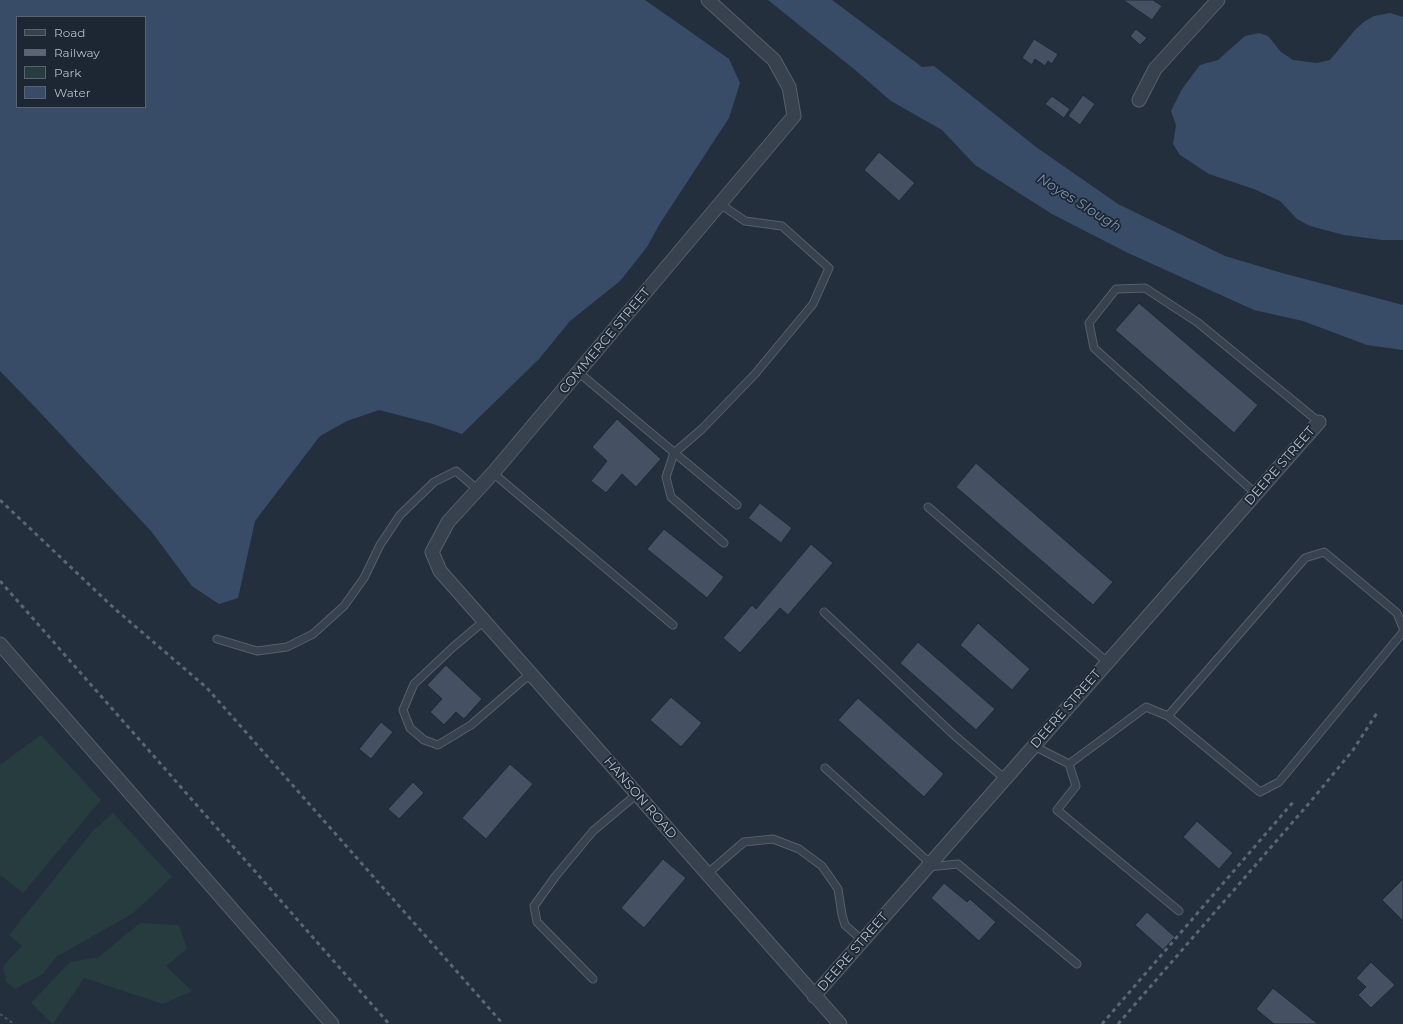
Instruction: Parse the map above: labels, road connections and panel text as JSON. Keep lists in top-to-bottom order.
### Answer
{
  "streets": {
    "street": ["COMMERCE STREET", "DEERE STREET", "HANSON ROAD"]
  },
  "crossings": [
    ["COMMERCE STREET", "HANSON ROAD"],
    ["DEERE STREET", "HANSON ROAD"]
  ],
  "water": ["Noyes Slough"],
  "legend": [
    "Road",
    "Railway",
    "Park",
    "Water"
  ]
}
